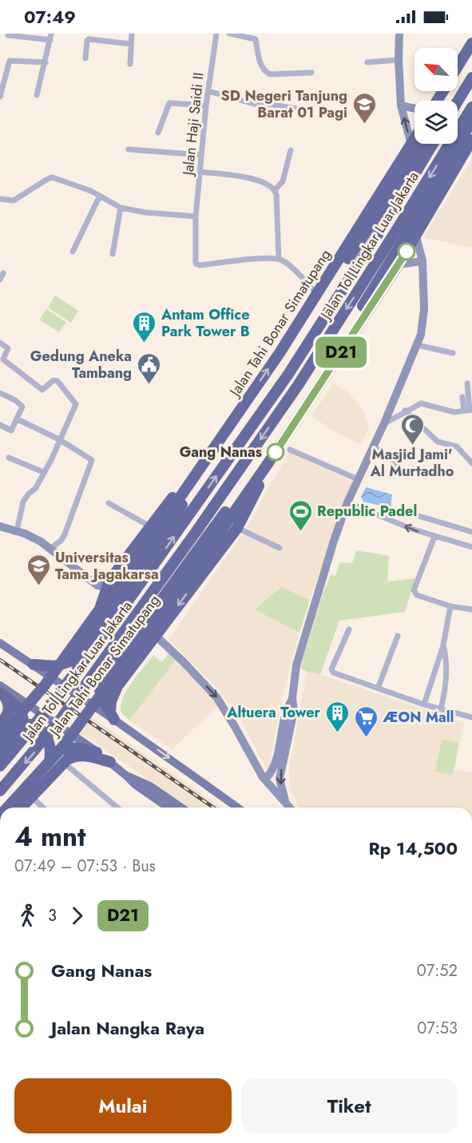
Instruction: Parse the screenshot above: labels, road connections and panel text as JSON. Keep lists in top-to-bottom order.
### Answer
{
  "streets": {
    "highway": ["Jalan Tol Lingkar Luar Jakarta", "Jalan Tahi Bonar Simatupang"],
    "street": ["Jalan Haji Saidi II"]
  },
  "places": {
    "school or university": ["SD Negeri Tanjung Barat 01 Pagi", "Universitas Tama Jagakarsa"],
    "building": ["Antam Office Park Tower B", "Altuera Tower"],
    "public building": ["Gedung Aneka Tambang"],
    "mosque": ["Masjid Jami' Al Murtadho"],
    "other": ["Gang Nanas"],
    "sports": ["Republic Padel"],
    "supermarket": ["ÆON Mall"]
  },
  "lines": ["bus line D21"],
  "north": "top left",
  "page": {
    "status": "07:49",
    "on_map": "D21",
    "heading": ["4 mnt", "07:49 – 07:53 · Bus", "Rp 14,500"],
    "legs": ["3", "D21"],
    "list": [
      {
        "name": "Gang Nanas",
        "value": "07:52"
      },
      {
        "name": "Jalan Nangka Raya",
        "value": "07:53"
      }
    ],
    "buttons": ["Mulai", "Tiket"]
  }
}
